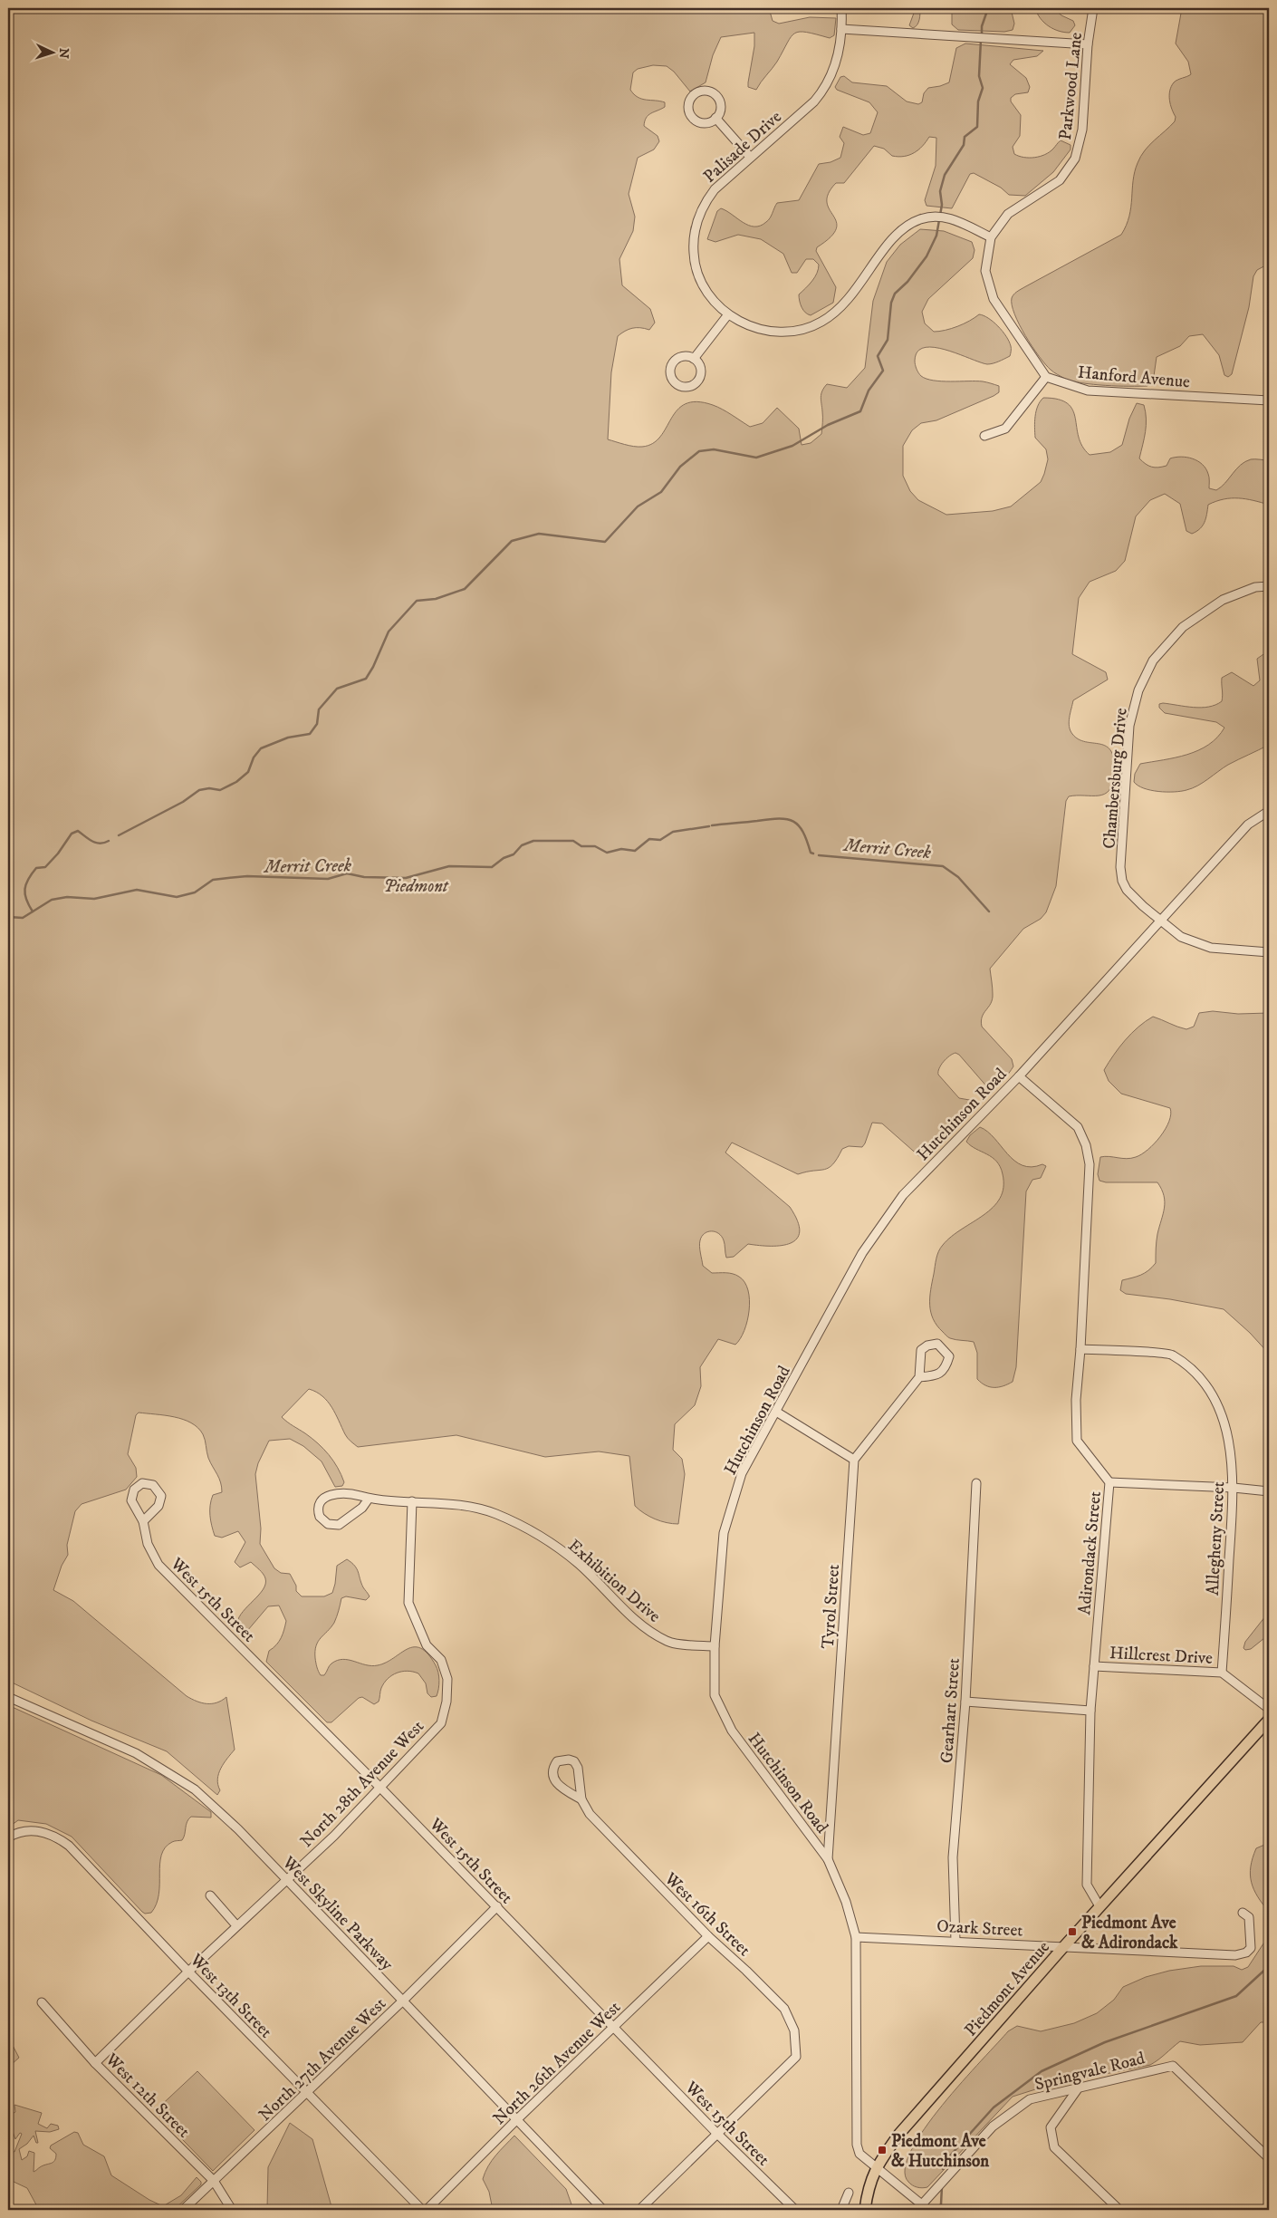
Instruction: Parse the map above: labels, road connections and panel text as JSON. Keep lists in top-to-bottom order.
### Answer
{
  "streets": {
    "main road": ["Piedmont Avenue"],
    "street": [
      "Parkwood Lane",
      "Palisade Drive",
      "Hanford Avenue",
      "Chambersburg Drive",
      "Hutchinson Road",
      "Allegheny Street",
      "Adirondack Street",
      "Exhibition Drive",
      "West 15th Street",
      "Tyrol Street",
      "Hillcrest Drive",
      "Gearhart Street",
      "North 28th Avenue West",
      "West Skyline Parkway",
      "West 16th Street",
      "Ozark Street",
      "West 13th Street",
      "North 27th Avenue West",
      "North 26th Avenue West",
      "Springvale Road",
      "West 12th Street"
    ]
  },
  "crossings": [
    ["Parkwood Lane", "Palisade Drive"],
    ["Chambersburg Drive", "Hutchinson Road"],
    ["Hutchinson Road", "Adirondack Street"],
    ["Hutchinson Road", "Exhibition Drive"],
    ["Hutchinson Road", "Tyrol Street"],
    ["Hutchinson Road", "Ozark Street"],
    ["Hutchinson Road", "Piedmont Avenue"],
    ["Hutchinson Road", "Springvale Road"],
    ["Allegheny Street", "Adirondack Street"],
    ["Allegheny Street", "Hillcrest Drive"],
    ["Adirondack Street", "Hillcrest Drive"],
    ["Adirondack Street", "Piedmont Avenue"],
    ["Exhibition Drive", "North 28th Avenue West"],
    ["West 15th Street", "North 28th Avenue West"],
    ["West 15th Street", "West 16th Street"],
    ["West 15th Street", "North 27th Avenue West"],
    ["West 15th Street", "North 26th Avenue West"],
    ["Gearhart Street", "Ozark Street"],
    ["North 28th Avenue West", "West Skyline Parkway"],
    ["North 28th Avenue West", "West 13th Street"],
    ["North 28th Avenue West", "West 12th Street"],
    ["West Skyline Parkway", "North 27th Avenue West"],
    ["West Skyline Parkway", "North 26th Avenue West"],
    ["West 16th Street", "North 26th Avenue West"],
    ["Ozark Street", "Piedmont Avenue"],
    ["West 13th Street", "North 27th Avenue West"],
    ["North 27th Avenue West", "West 12th Street"]
  ],
  "water": ["Merrit Creek"],
  "parks": ["Piedmont"],
  "places": {
    "transit": ["Piedmont Ave & Adirondack", "Piedmont Ave & Hutchinson"]
  },
  "north": "right"
}
